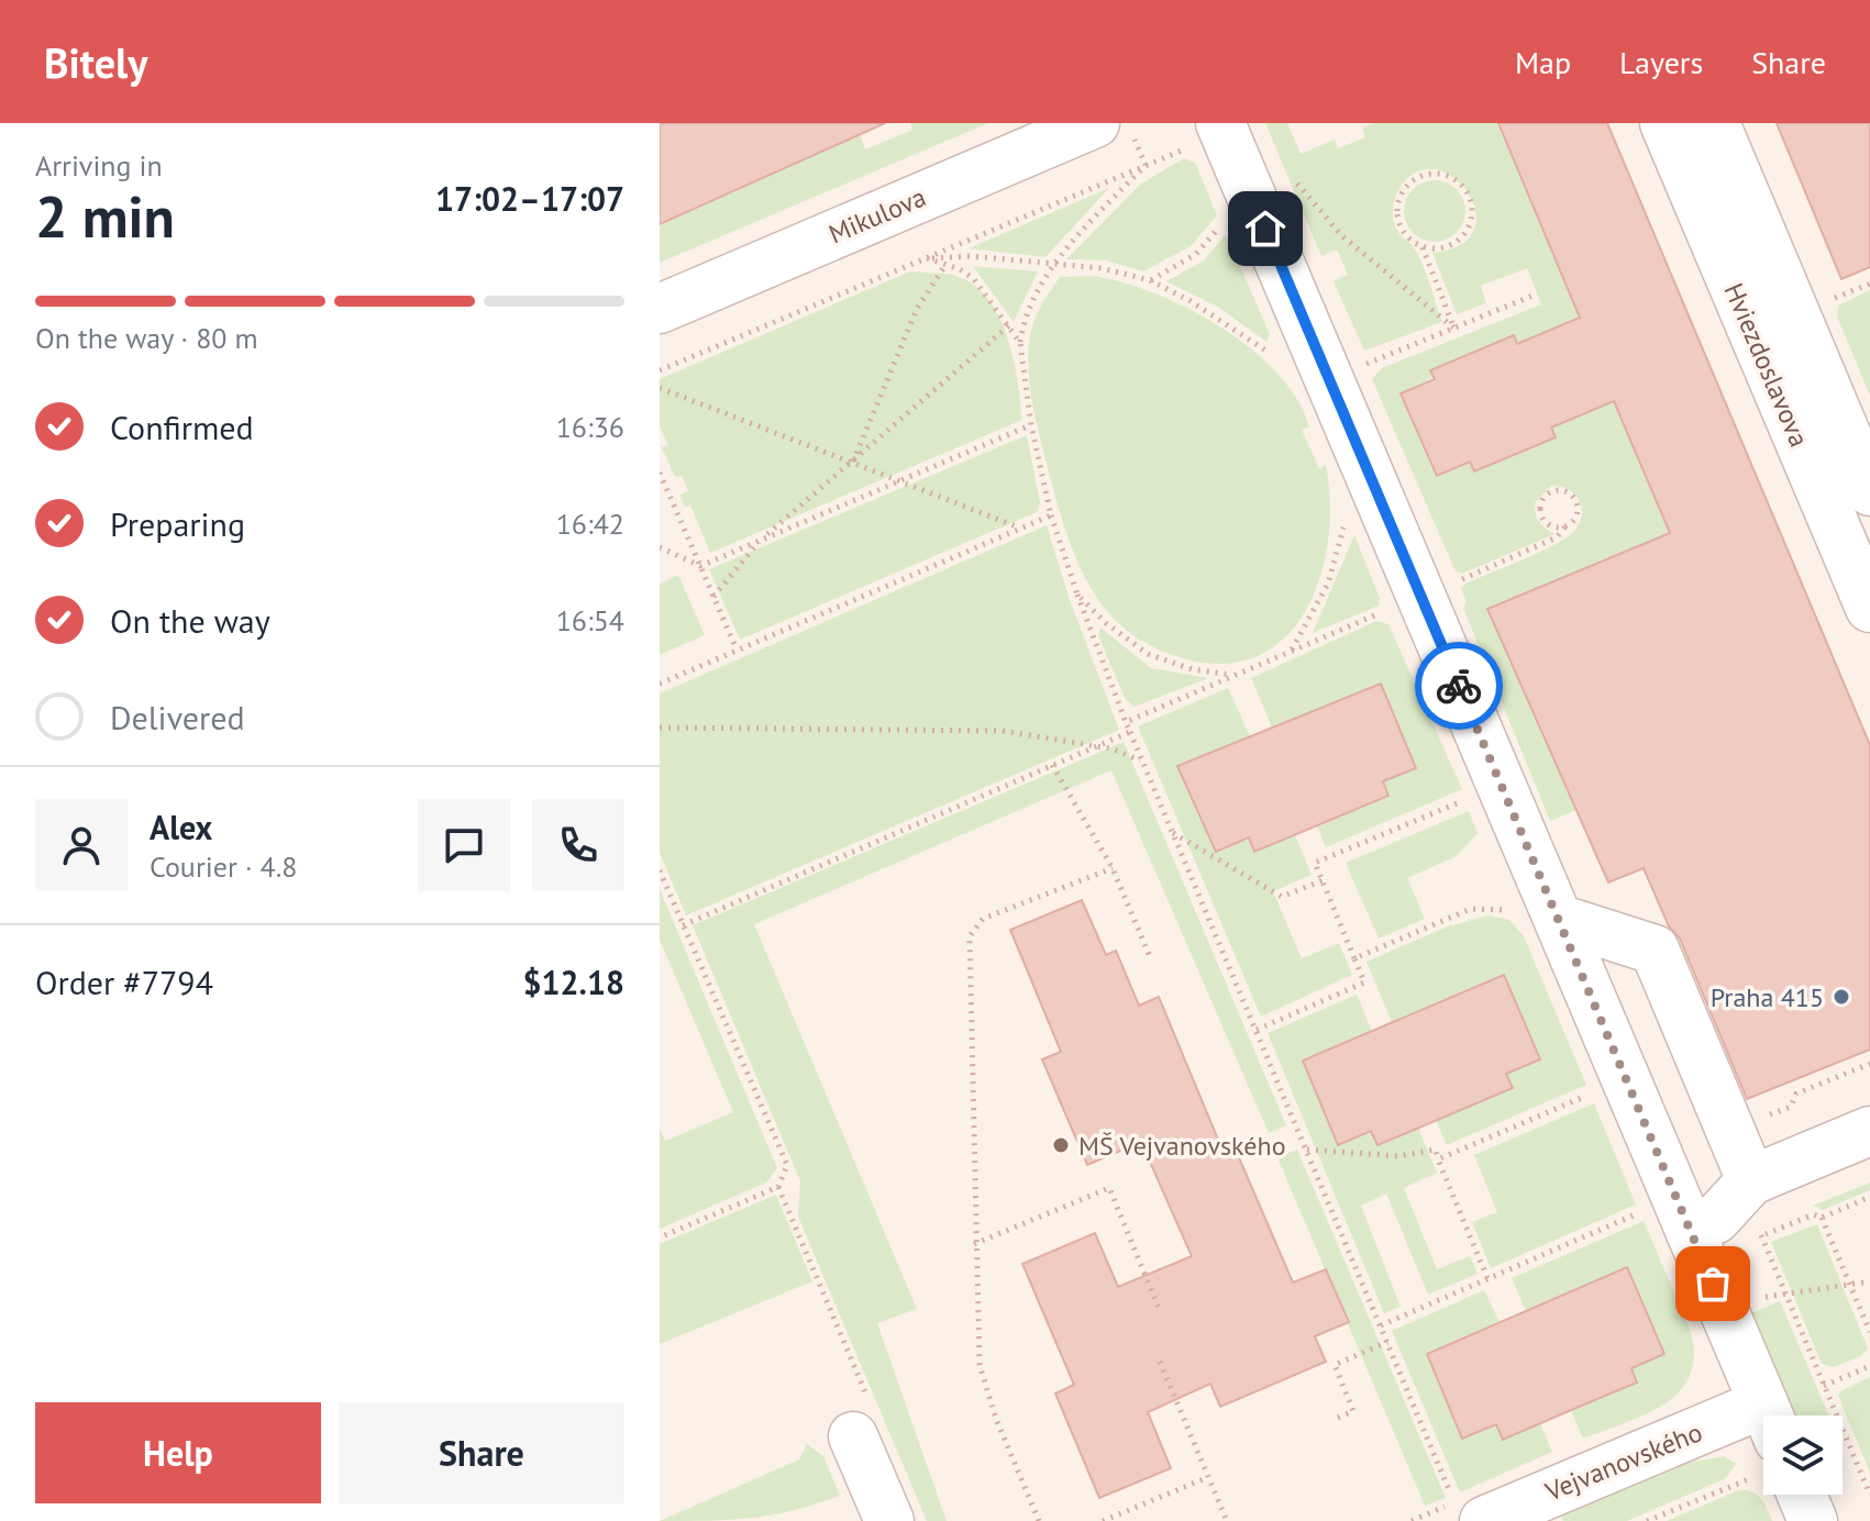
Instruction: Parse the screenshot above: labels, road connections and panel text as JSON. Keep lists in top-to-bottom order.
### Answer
{
  "streets": {
    "street": ["Mikulova", "Hviezdoslavova", "Vejvanovského"]
  },
  "places": ["Praha 415", "MŠ Vejvanovského"],
  "page": {
    "header": "Bitely",
    "nav": ["Map", "Layers", "Share"],
    "heading": ["2 min", "Arriving in", "17:02–17:07"],
    "panel": [
      "Alex",
      "Courier · 4.8",
      "Order #7794",
      "$12.18"
    ],
    "bar": "On the way · 80 m",
    "list": [
      ["Confirmed", "16:36"],
      ["Preparing", "16:42"],
      ["On the way", "16:54"],
      "Delivered"
    ],
    "buttons": ["Help", "Share"]
  }
}
